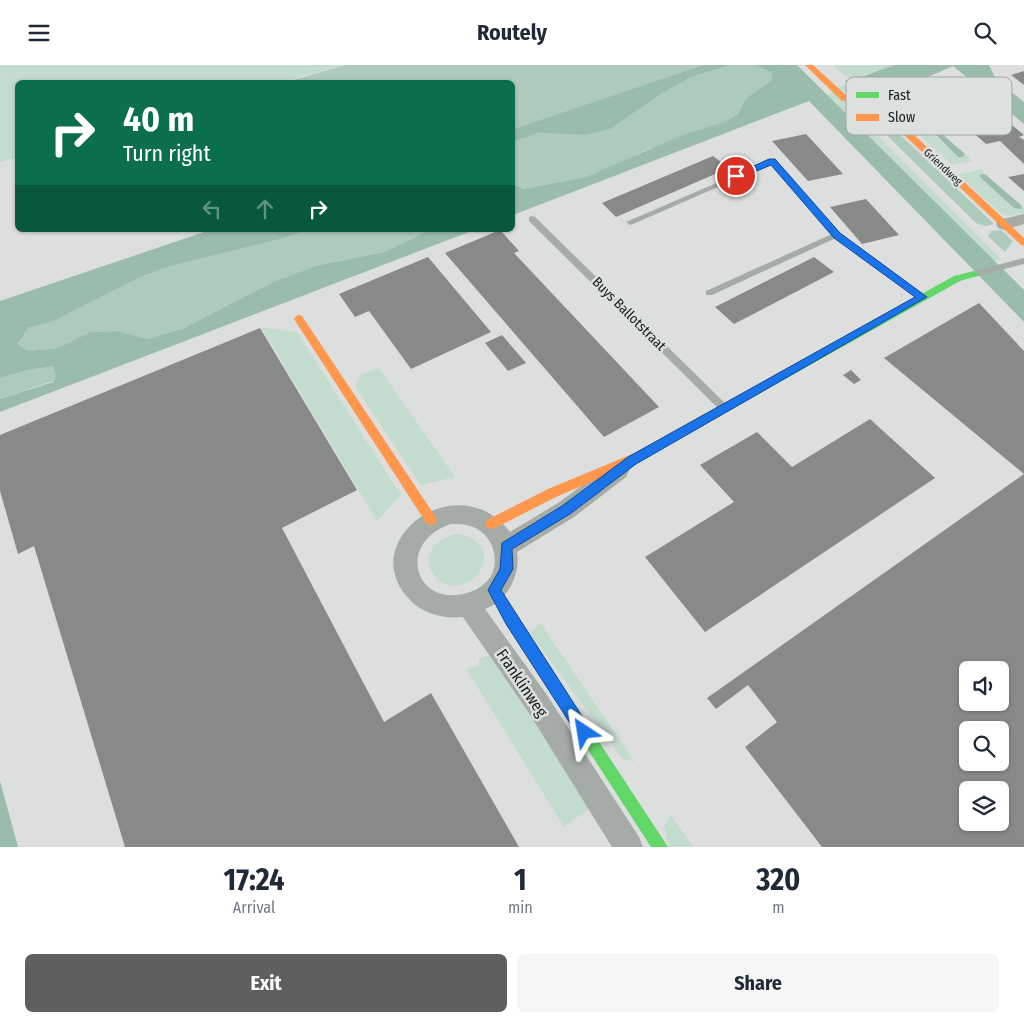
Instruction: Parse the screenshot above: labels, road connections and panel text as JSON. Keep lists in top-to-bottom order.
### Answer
{
  "streets": {
    "street": ["Griendweg", "Franklinweg"],
    "lane": ["Buys Ballotstraat"]
  },
  "legend": ["Fast", "Slow"],
  "page": {
    "header": "Routely",
    "turn": ["40 m", "Turn right"],
    "eta": [
      "17:24",
      "Arrival",
      "1",
      "min",
      "320",
      "m"
    ],
    "buttons": ["Exit", "Share"]
  }
}
